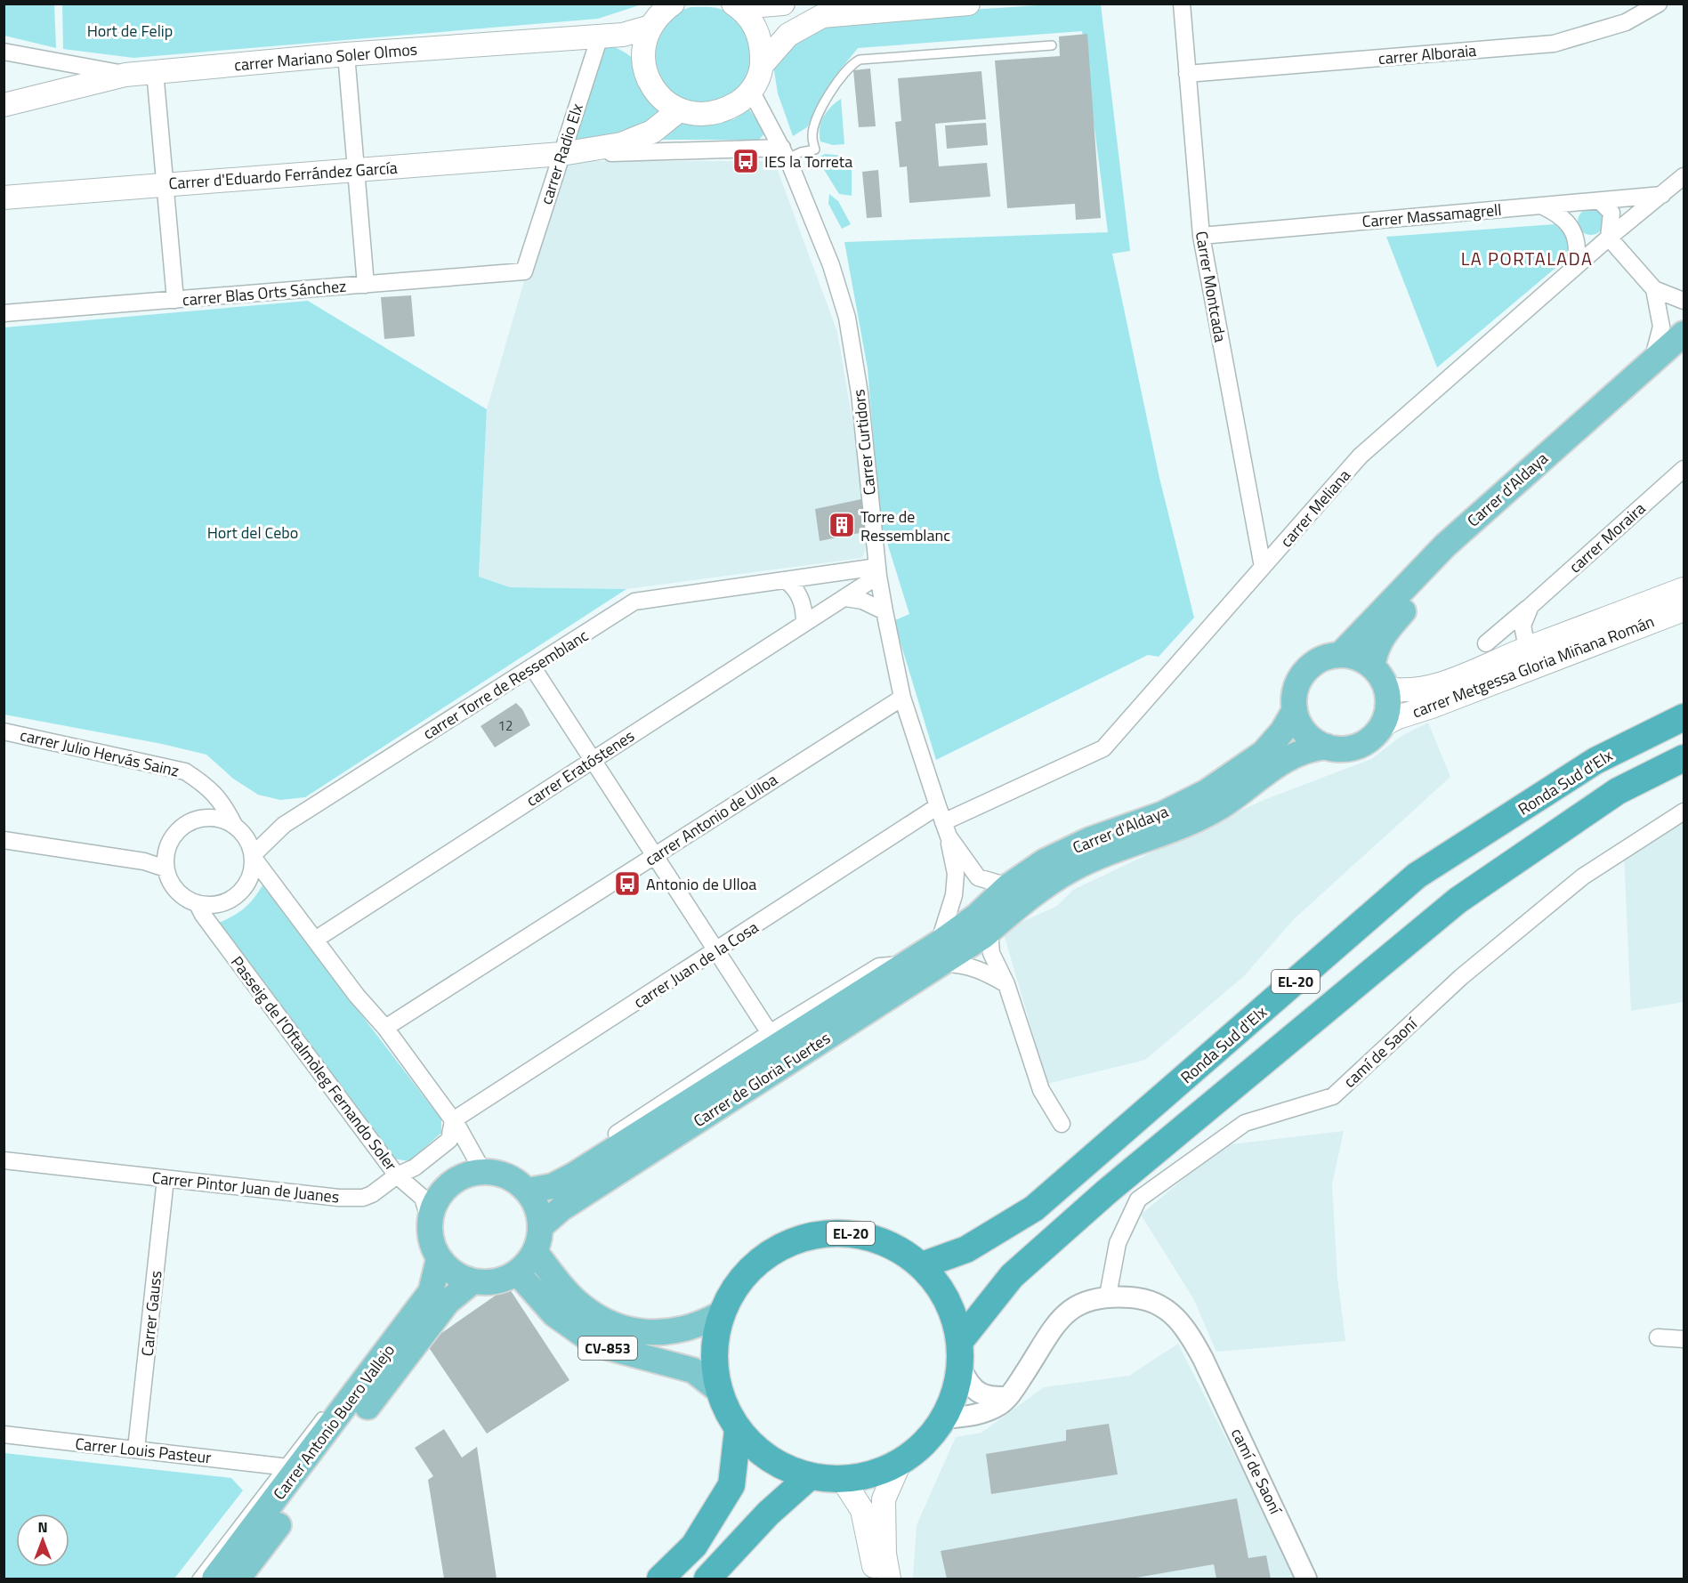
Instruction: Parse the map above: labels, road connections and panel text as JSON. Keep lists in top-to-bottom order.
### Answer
{
  "streets": {
    "highway": ["Ronda Sud d'Elx", "EL-20"],
    "main road": [
      "carrer Mariano Soler Olmos",
      "Carrer d'Eduardo Ferrández García",
      "Carrer d'Aldaya",
      "carrer Metgessa Gloria Miñana Román",
      "Carrer de Gloria Fuertes",
      "CV-853",
      "Carrer Antonio Buero Vallejo"
    ],
    "street": [
      "carrer Alboraia",
      "carrer Radio Elx",
      "Carrer Massamagrell",
      "Carrer Montcada",
      "carrer Blas Orts Sánchez",
      "Carrer Curtidors",
      "carrer Meliana",
      "carrer Moraira",
      "carrer Torre de Ressemblanc",
      "carrer Julio Hervás Sainz",
      "carrer Eratóstenes",
      "carrer Antonio de Ulloa",
      "carrer Juan de la Cosa",
      "camí de Saoní",
      "Passeig de l'Oftalmòleg Fernando Soler",
      "Carrer Pintor Juan de Juanes",
      "Carrer Gauss",
      "Carrer Louis Pasteur"
    ]
  },
  "crossings": [
    ["carrer Alboraia", "Carrer Montcada"],
    ["carrer Mariano Soler Olmos", "carrer Radio Elx"],
    ["carrer Radio Elx", "Carrer d'Eduardo Ferrández García"],
    ["carrer Radio Elx", "carrer Blas Orts Sánchez"],
    ["Carrer d'Eduardo Ferrández García", "Carrer Curtidors"],
    ["Carrer Massamagrell", "Carrer Montcada"],
    ["Carrer Massamagrell", "carrer Meliana"],
    ["Carrer Montcada", "carrer Meliana"],
    ["Carrer Curtidors", "Carrer d'Aldaya"],
    ["Carrer Curtidors", "carrer Meliana"],
    ["Carrer Curtidors", "carrer Torre de Ressemblanc"],
    ["Carrer Curtidors", "carrer Eratóstenes"],
    ["Carrer Curtidors", "carrer Antonio de Ulloa"],
    ["Carrer Curtidors", "carrer Juan de la Cosa"],
    ["Carrer Curtidors", "Carrer de Gloria Fuertes"],
    ["Carrer d'Aldaya", "carrer Metgessa Gloria Miñana Román"],
    ["Carrer d'Aldaya", "Carrer de Gloria Fuertes"],
    ["carrer Moraira", "carrer Metgessa Gloria Miñana Román"],
    ["carrer Torre de Ressemblanc", "carrer Julio Hervás Sainz"],
    ["carrer Torre de Ressemblanc", "carrer Eratóstenes"],
    ["carrer Torre de Ressemblanc", "Passeig de l'Oftalmòleg Fernando Soler"],
    ["carrer Julio Hervás Sainz", "Passeig de l'Oftalmòleg Fernando Soler"],
    ["Ronda Sud d'Elx", "EL-20"],
    ["carrer Juan de la Cosa", "Carrer Pintor Juan de Juanes"],
    ["EL-20", "CV-853"],
    ["Passeig de l'Oftalmòleg Fernando Soler", "Carrer de Gloria Fuertes"],
    ["Passeig de l'Oftalmòleg Fernando Soler", "Carrer Pintor Juan de Juanes"],
    ["Passeig de l'Oftalmòleg Fernando Soler", "CV-853"],
    ["Passeig de l'Oftalmòleg Fernando Soler", "Carrer Antonio Buero Vallejo"],
    ["Carrer de Gloria Fuertes", "CV-853"],
    ["Carrer de Gloria Fuertes", "Carrer Antonio Buero Vallejo"],
    ["Carrer Pintor Juan de Juanes", "Carrer Gauss"],
    ["Carrer Gauss", "Carrer Louis Pasteur"],
    ["CV-853", "Carrer Antonio Buero Vallejo"]
  ],
  "districts": ["LA PORTALADA"],
  "parks": ["Hort de Felip", "Hort del Cebo"],
  "places": {
    "bus stop": ["IES la Torreta", "Antonio de Ulloa"],
    "building": ["Torre de Ressemblanc"]
  },
  "house_numbers": ["12"],
  "north": "top"
}
